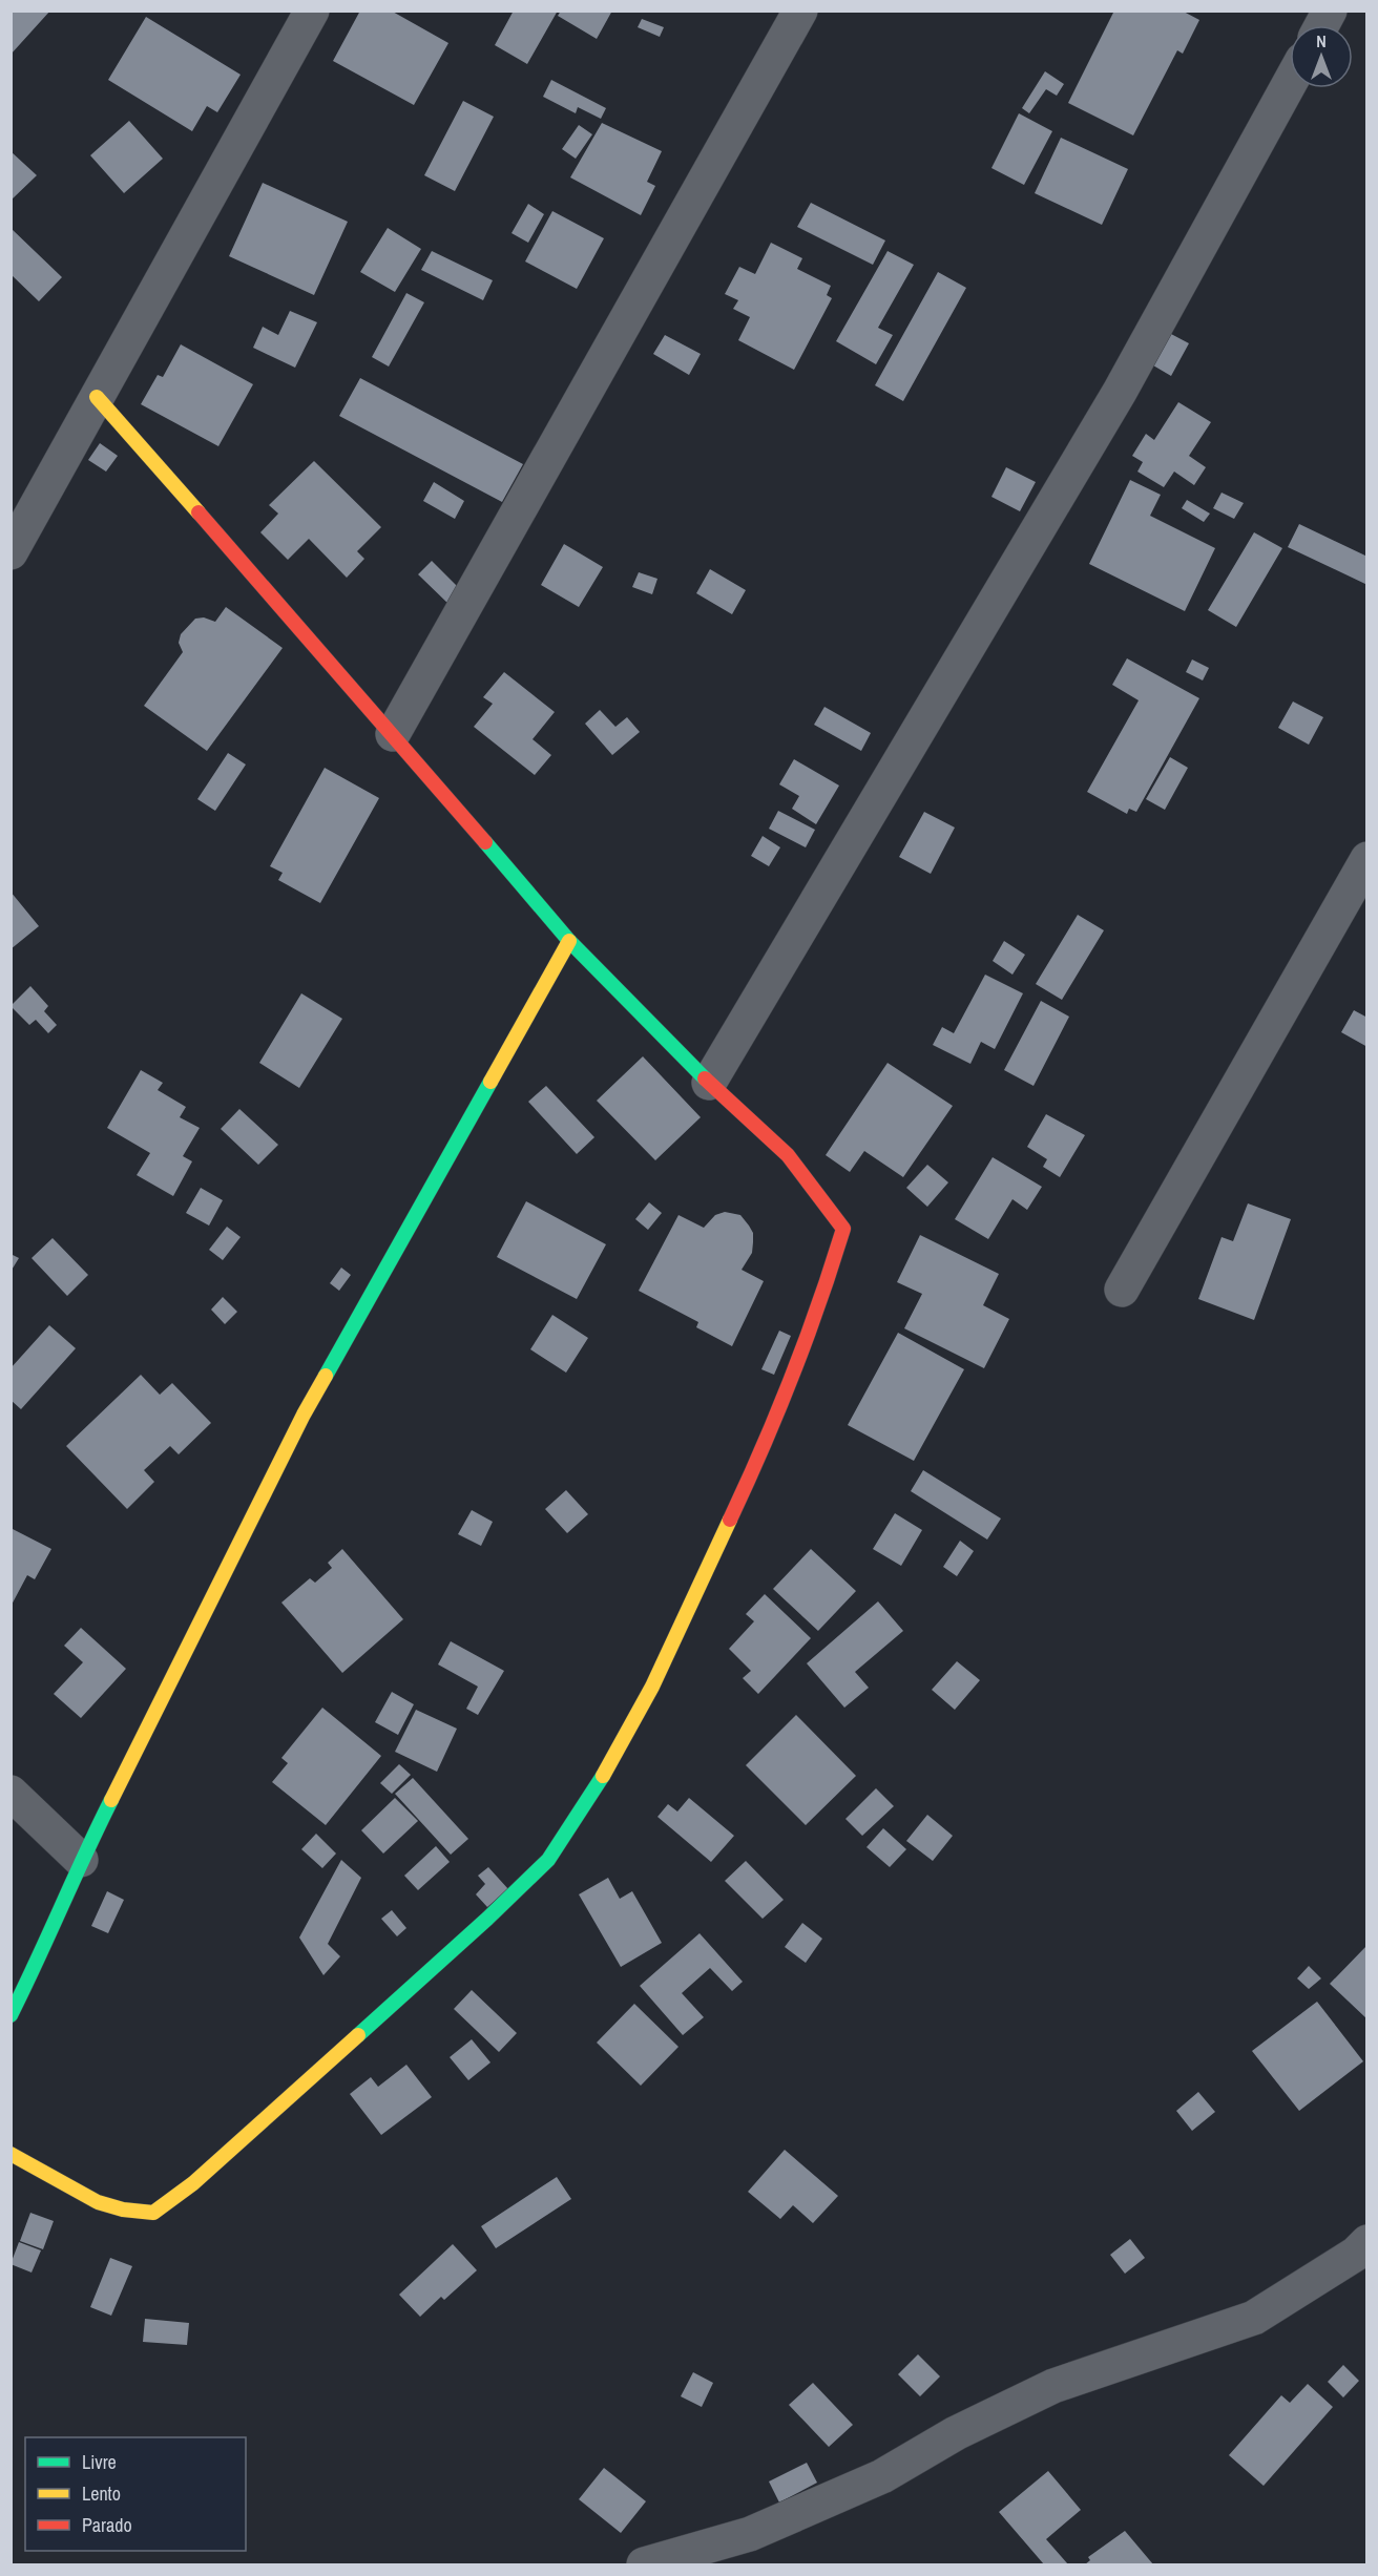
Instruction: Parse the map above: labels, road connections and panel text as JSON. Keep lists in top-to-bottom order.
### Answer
{
  "legend": ["Livre", "Lento", "Parado"],
  "north": "top"
}
